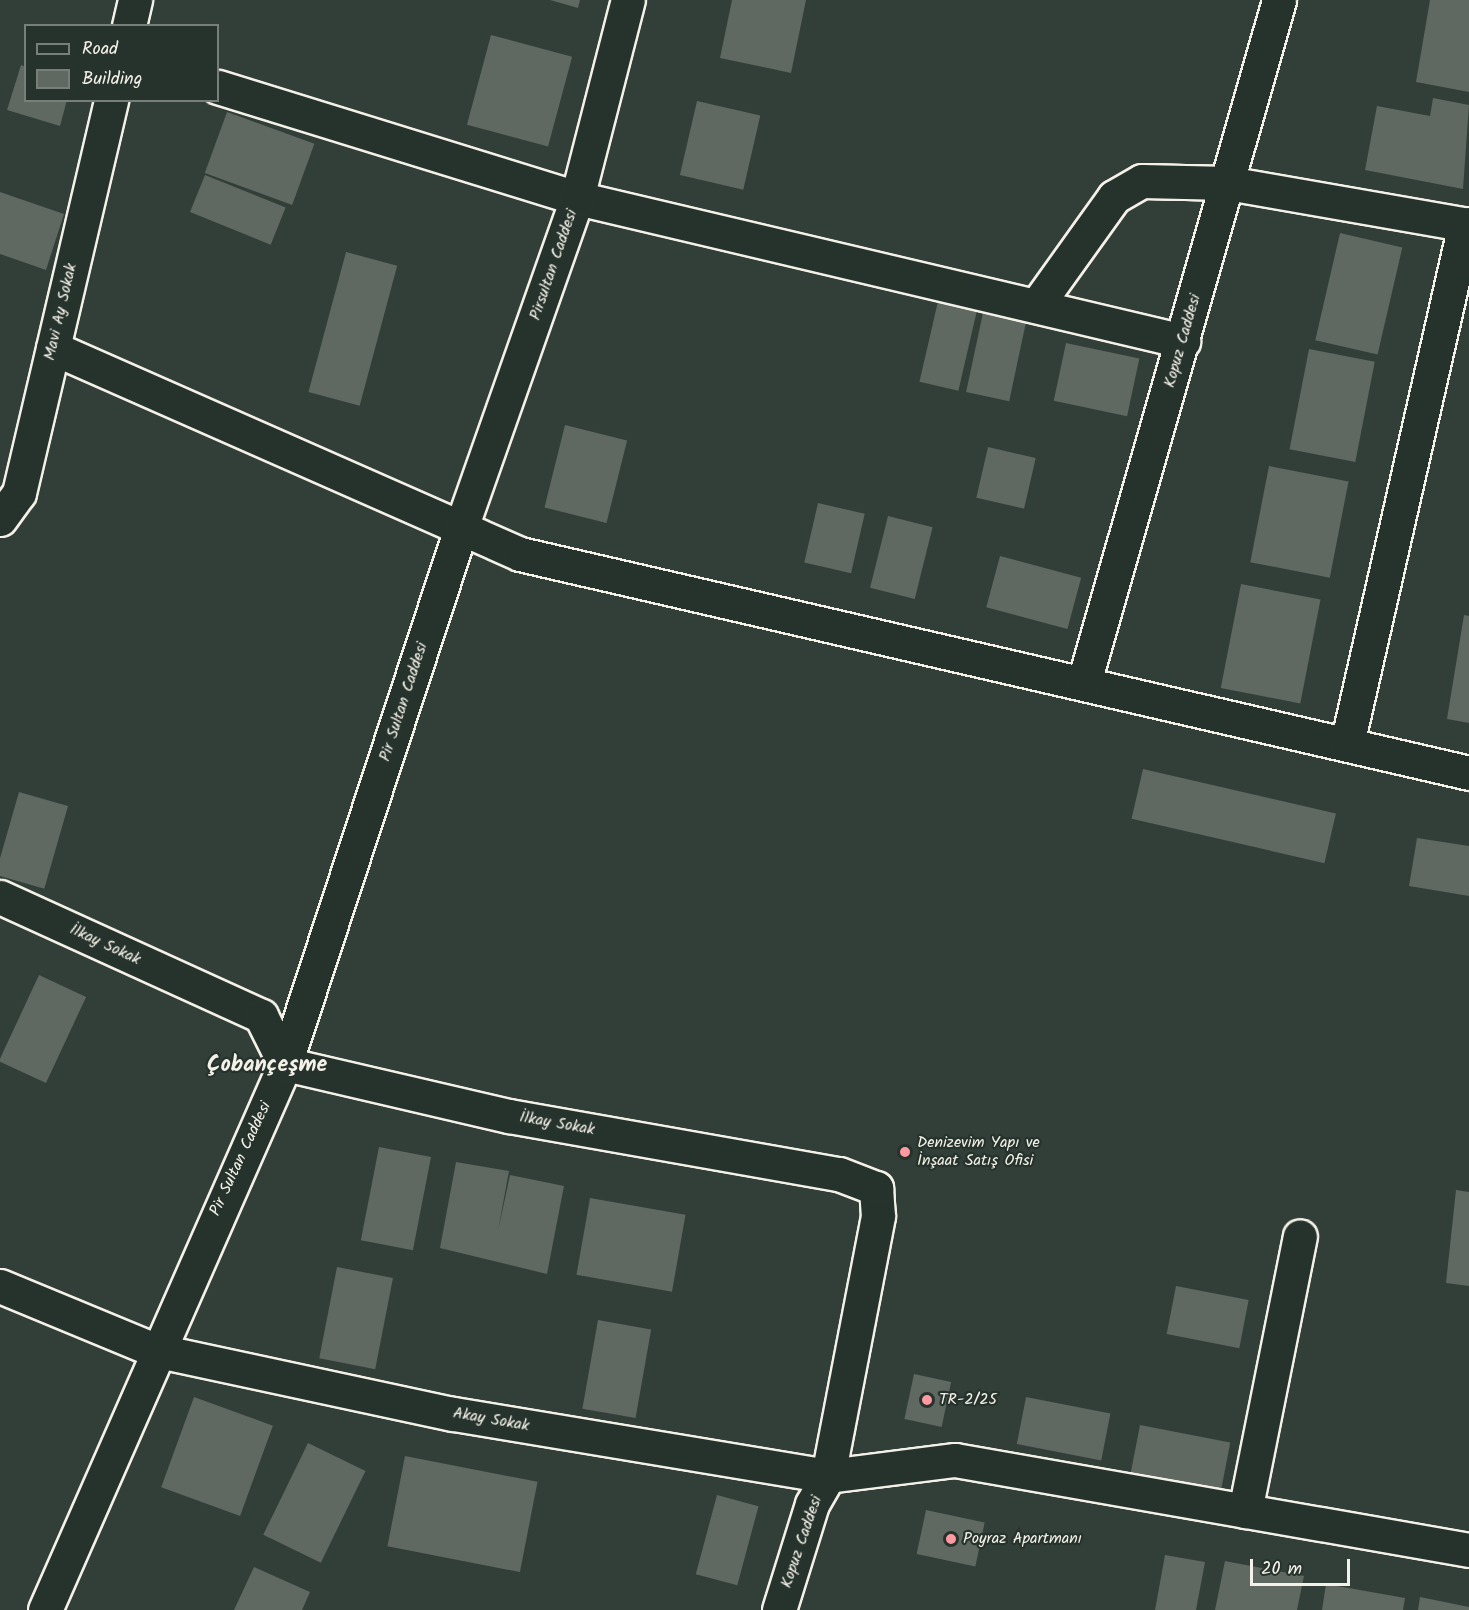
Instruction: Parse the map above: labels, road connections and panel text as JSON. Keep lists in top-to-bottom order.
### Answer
{
  "streets": {
    "street": [
      "Pirsultan Caddesi",
      "Mavi Ay Sokak",
      "Kopuz Caddesi",
      "Pir Sultan Caddesi",
      "İlkay Sokak",
      "Akay Sokak"
    ]
  },
  "crossings": [
    ["Pirsultan Caddesi", "Pir Sultan Caddesi"],
    ["Kopuz Caddesi", "İlkay Sokak"],
    ["Kopuz Caddesi", "Akay Sokak"],
    ["Pir Sultan Caddesi", "İlkay Sokak"],
    ["Pir Sultan Caddesi", "Akay Sokak"],
    ["İlkay Sokak", "Akay Sokak"]
  ],
  "districts": ["Çobançeşme"],
  "places": ["Denizevim Yapı ve İnşaat Satış Ofisi", "TR-2/25", "Poyraz Apartmanı"],
  "legend": ["Road", "Building"],
  "scale_bar": "20 m"
}
